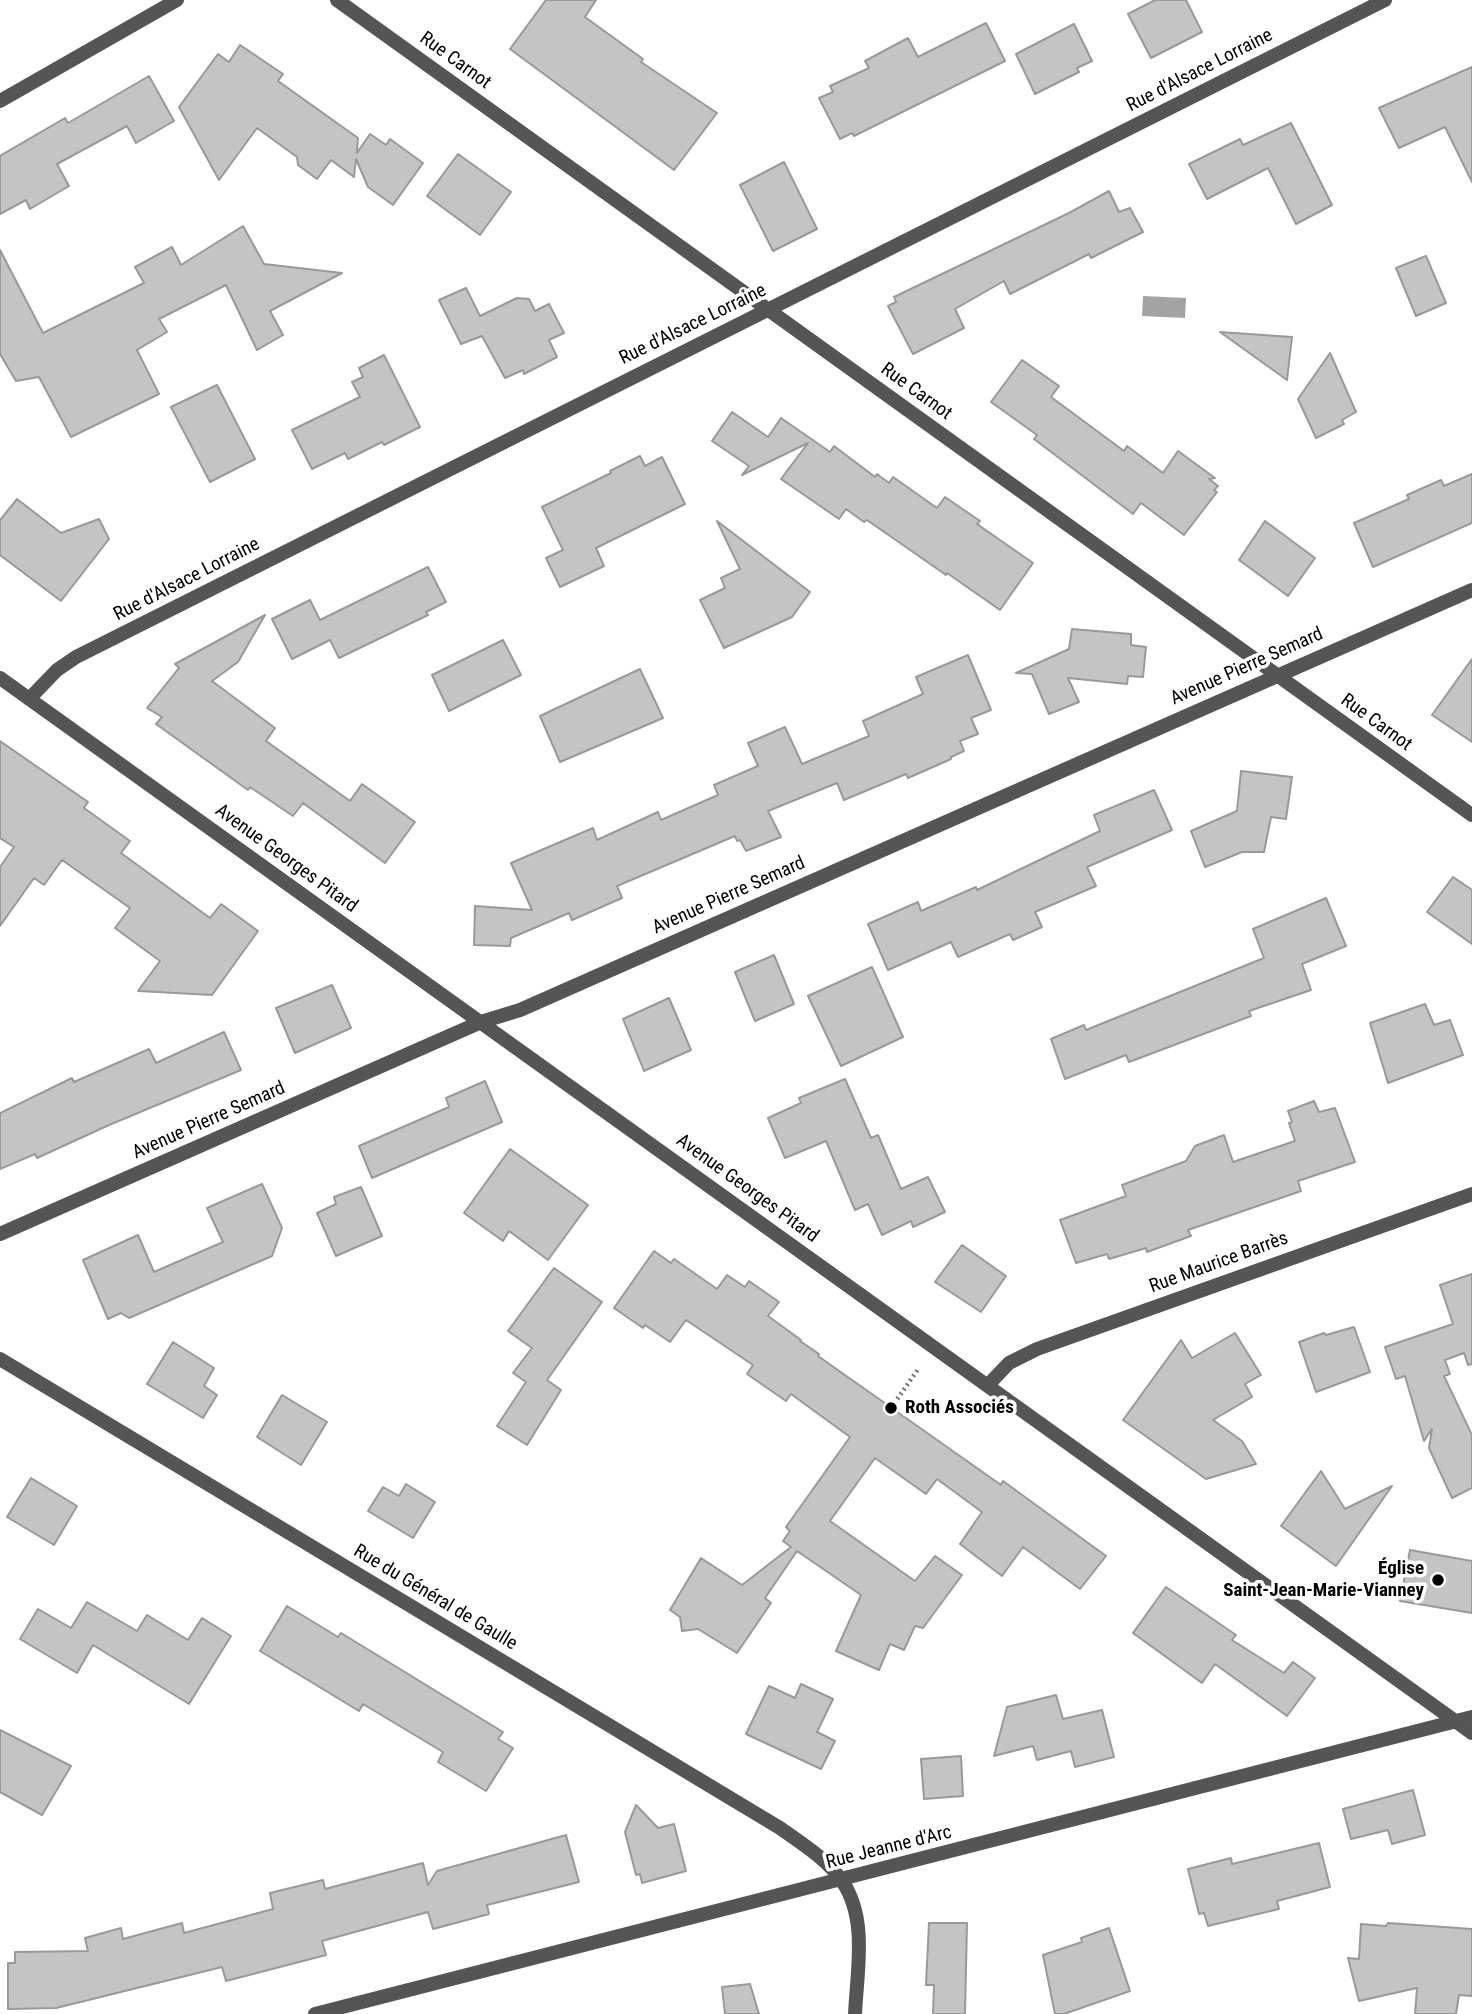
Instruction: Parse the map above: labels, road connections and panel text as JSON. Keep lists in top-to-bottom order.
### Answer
{
  "streets": {
    "street": [
      "Rue Carnot",
      "Rue d'Alsace Lorraine",
      "Avenue Pierre Semard",
      "Avenue Georges Pitard",
      "Rue Maurice Barrès",
      "Rue du Général de Gaulle",
      "Rue Jeanne d'Arc"
    ]
  },
  "crossings": [
    ["Rue Carnot", "Rue d'Alsace Lorraine"],
    ["Rue Carnot", "Avenue Pierre Semard"],
    ["Rue d'Alsace Lorraine", "Avenue Georges Pitard"],
    ["Avenue Pierre Semard", "Avenue Georges Pitard"],
    ["Avenue Georges Pitard", "Rue Maurice Barrès"],
    ["Avenue Georges Pitard", "Rue Jeanne d'Arc"],
    ["Rue du Général de Gaulle", "Rue Jeanne d'Arc"]
  ],
  "places": ["Roth Associés", "Église Saint-Jean-Marie-Vianney"]
}
